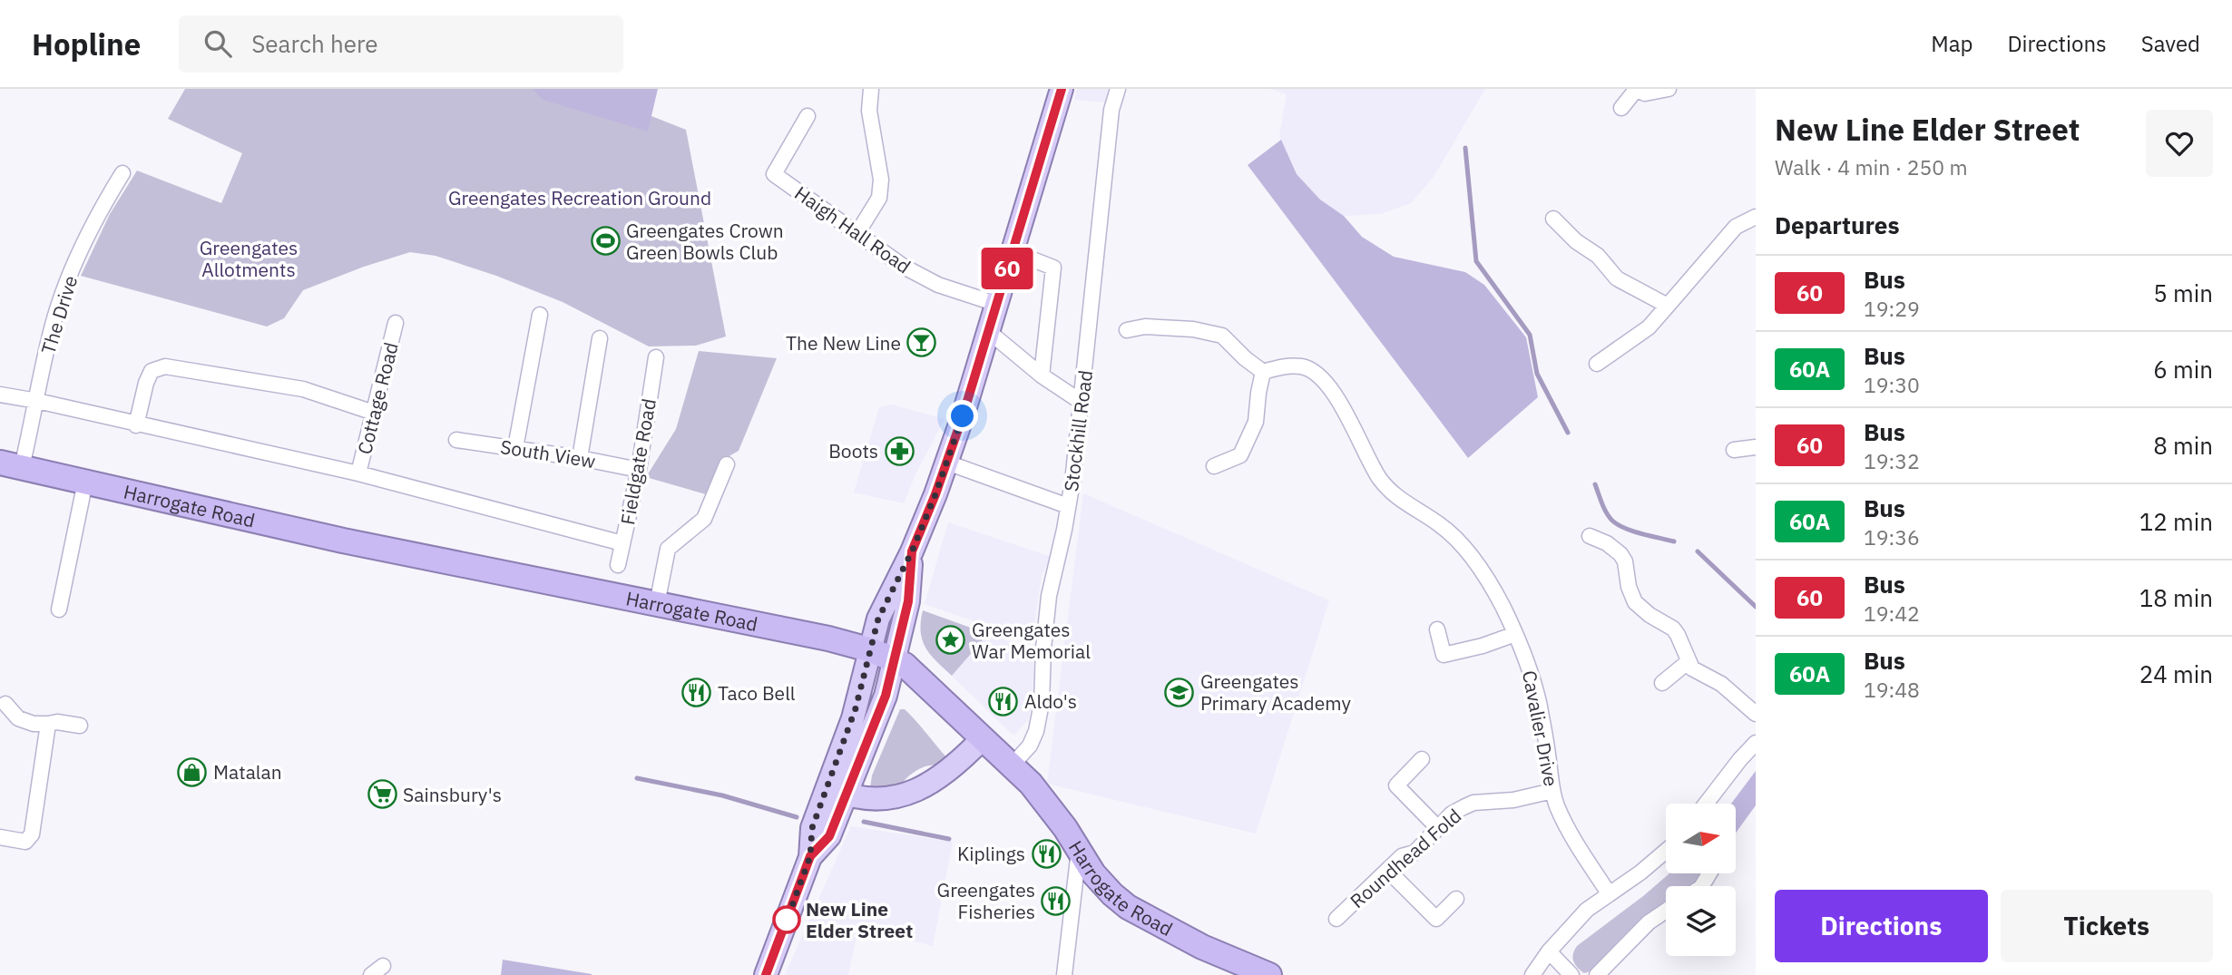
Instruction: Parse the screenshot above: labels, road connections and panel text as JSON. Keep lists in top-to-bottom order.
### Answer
{
  "streets": {
    "highway": ["Harrogate Road"],
    "street": [
      "Haigh Hall Road",
      "The Drive",
      "Cottage Road",
      "Stockhill Road",
      "South View",
      "Fieldgate Road",
      "Cavalier Drive",
      "Roundhead Fold"
    ]
  },
  "crossings": [
    ["The Drive", "Harrogate Road"],
    ["Stockhill Road", "Harrogate Road"],
    ["South View", "Fieldgate Road"],
    ["Cavalier Drive", "Roundhead Fold"]
  ],
  "parks": ["Greengates Recreation Ground", "Greengates Allotments"],
  "places": {
    "sports": ["Greengates Crown Green Bowls Club"],
    "bar": ["The New Line"],
    "pharmacy": ["Boots"],
    "place": ["Greengates War Memorial"],
    "school or university": ["Greengates Primary Academy"],
    "restaurant": [
      "Taco Bell",
      "Aldo's",
      "Kiplings",
      "Greengates Fisheries"
    ],
    "shop": ["Matalan"],
    "supermarket": ["Sainsbury's"],
    "other": ["New Line Elder Street"]
  },
  "lines": ["bus line 60"],
  "north": "right",
  "page": {
    "header": "Hopline",
    "search": "Search here",
    "nav": ["Map", "Directions", "Saved"],
    "on_map": "60",
    "heading": [
      ["New Line Elder Street", "Walk · 4 min · 250 m"],
      "Departures"
    ],
    "list": [
      {
        "mark": "60",
        "name": "Bus",
        "note": "19:29",
        "value": "5 min"
      },
      {
        "mark": "60A",
        "name": "Bus",
        "note": "19:30",
        "value": "6 min"
      },
      {
        "mark": "60",
        "name": "Bus",
        "note": "19:32",
        "value": "8 min"
      },
      {
        "mark": "60A",
        "name": "Bus",
        "note": "19:36",
        "value": "12 min"
      },
      {
        "mark": "60",
        "name": "Bus",
        "note": "19:42",
        "value": "18 min"
      },
      {
        "mark": "60A",
        "name": "Bus",
        "note": "19:48",
        "value": "24 min"
      }
    ],
    "buttons": ["Directions", "Tickets"]
  }
}
